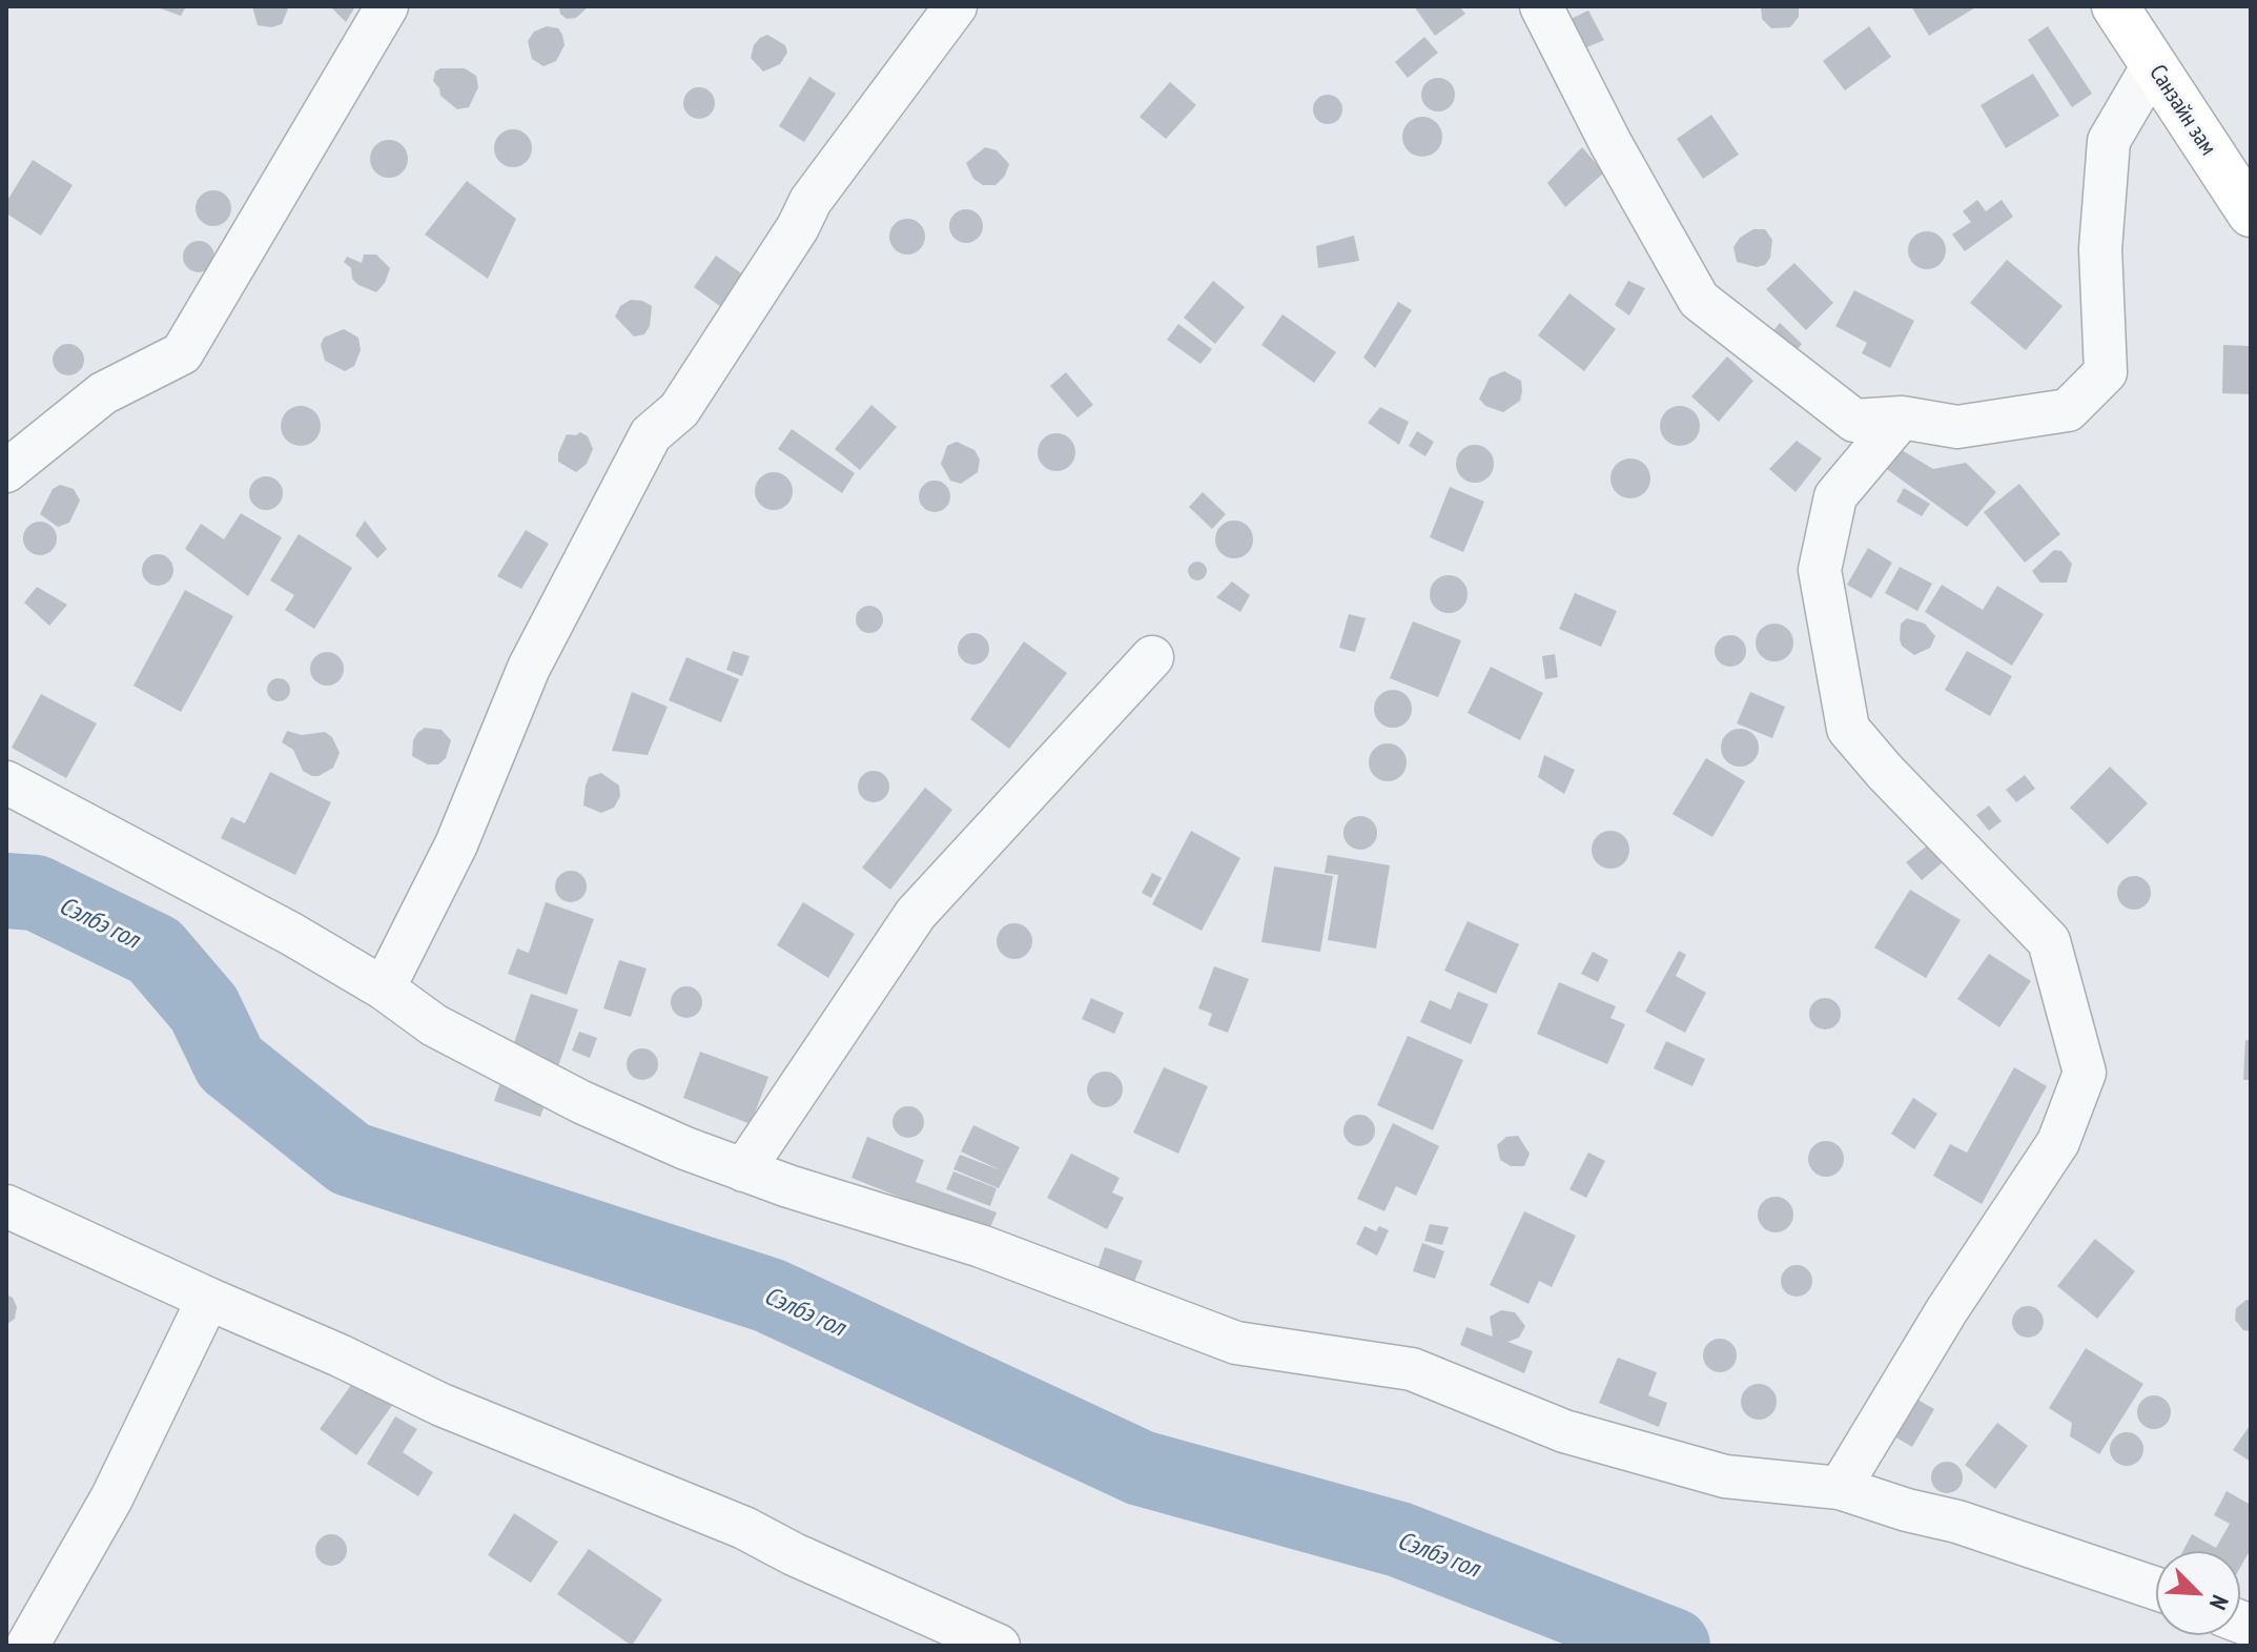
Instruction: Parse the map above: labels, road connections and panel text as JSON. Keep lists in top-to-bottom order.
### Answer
{
  "streets": {
    "main road": ["Санзайн зам"]
  },
  "water": ["Сэлбэ гол"],
  "north": "bottom right"
}
